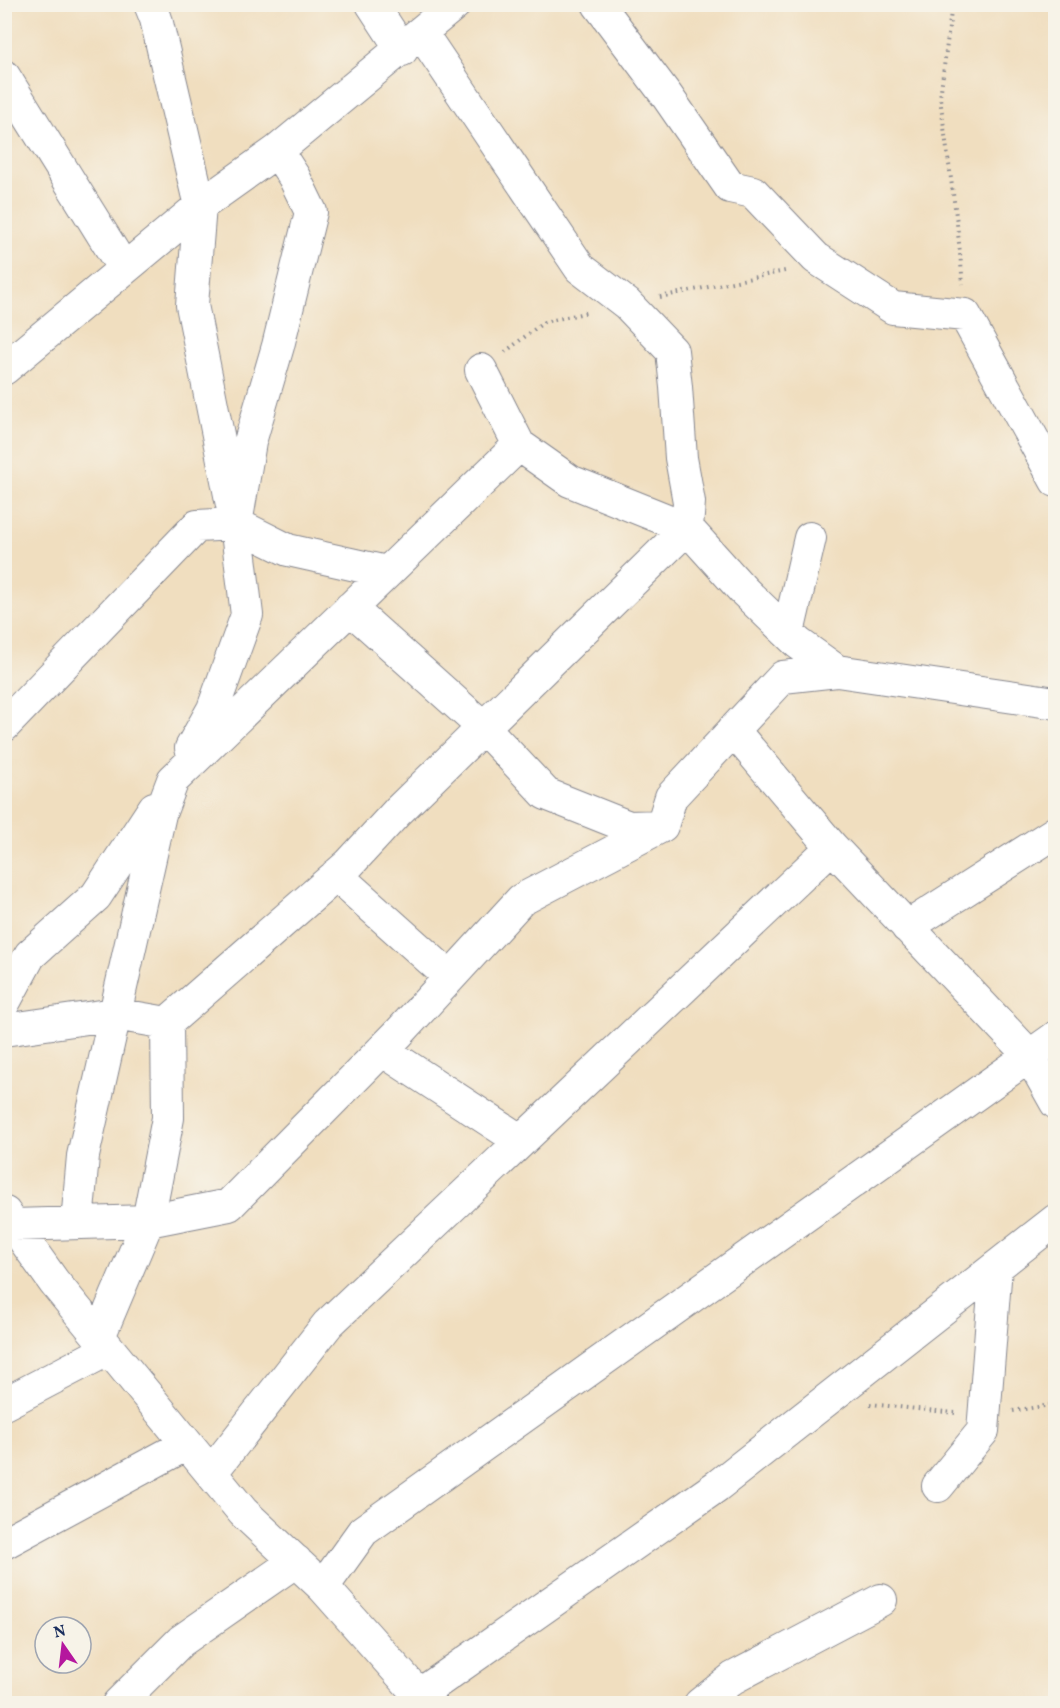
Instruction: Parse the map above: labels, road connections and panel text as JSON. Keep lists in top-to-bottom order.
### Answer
{
  "north": "top"
}
